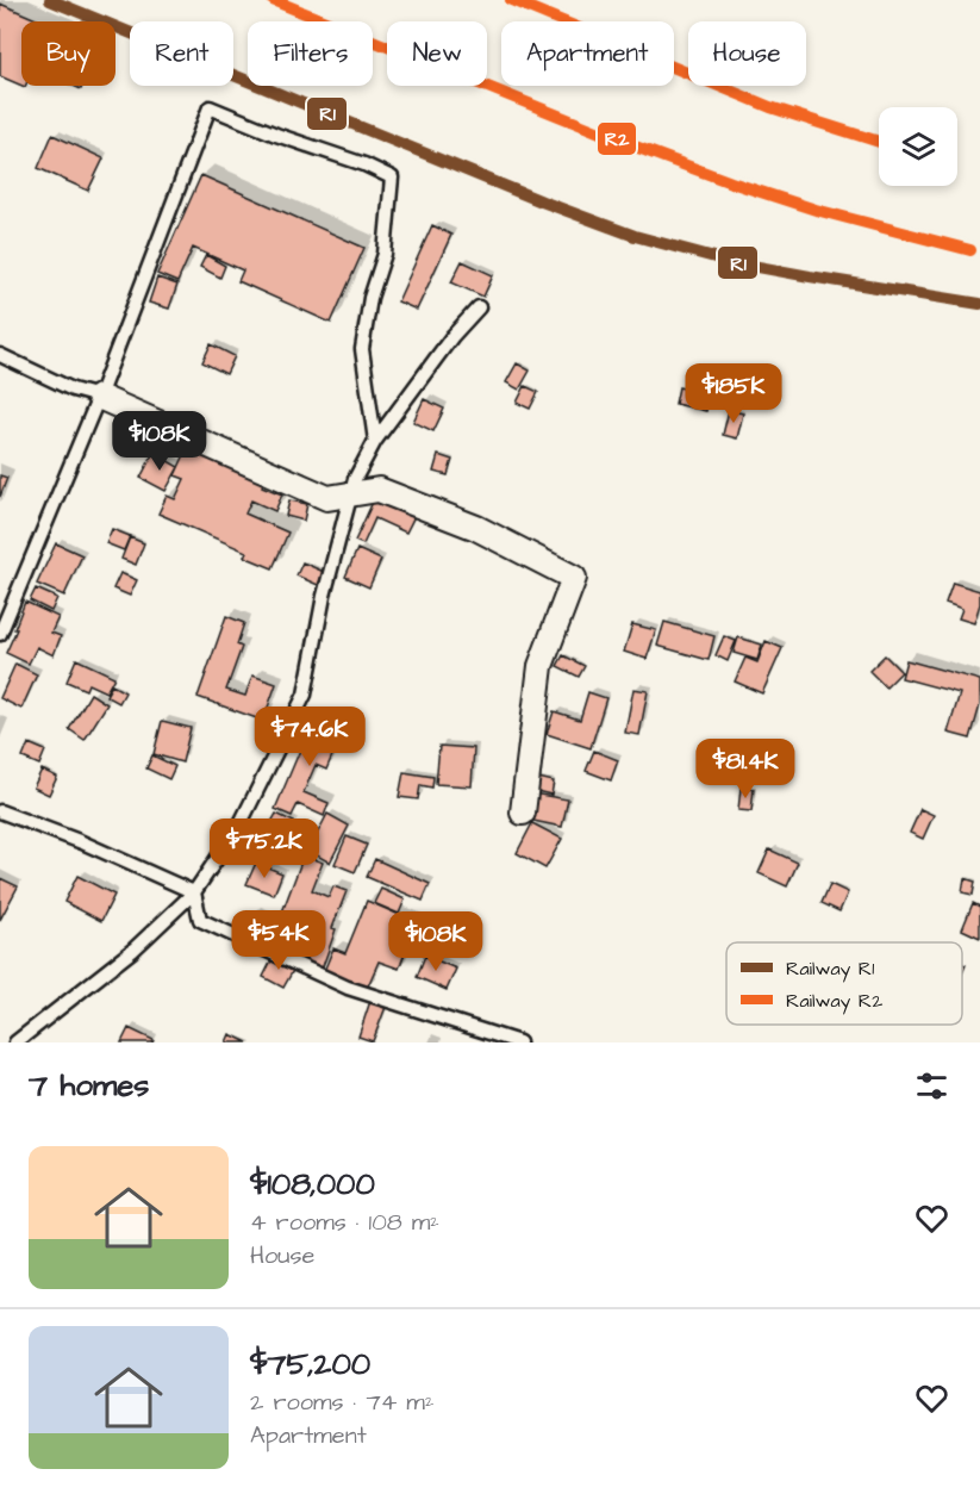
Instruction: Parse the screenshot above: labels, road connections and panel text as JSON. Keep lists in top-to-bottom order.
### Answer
{
  "lines": ["rail line R1", "rail line R2"],
  "legend": ["Railway R1", "Railway R2"],
  "page": {
    "chip": [
      "Buy",
      "Rent",
      "Filters",
      "New",
      "Apartment",
      "House"
    ],
    "price": [
      "$185K",
      "$108K",
      "$74.6K",
      "$81.4K",
      "$75.2K",
      "$54K",
      "$108K"
    ],
    "heading": "7 homes",
    "list": [
      {
        "name": "$108,000",
        "note": "4 rooms · 108 m² · House"
      },
      {
        "name": "$75,200",
        "note": "2 rooms · 74 m² · Apartment"
      }
    ]
  }
}
